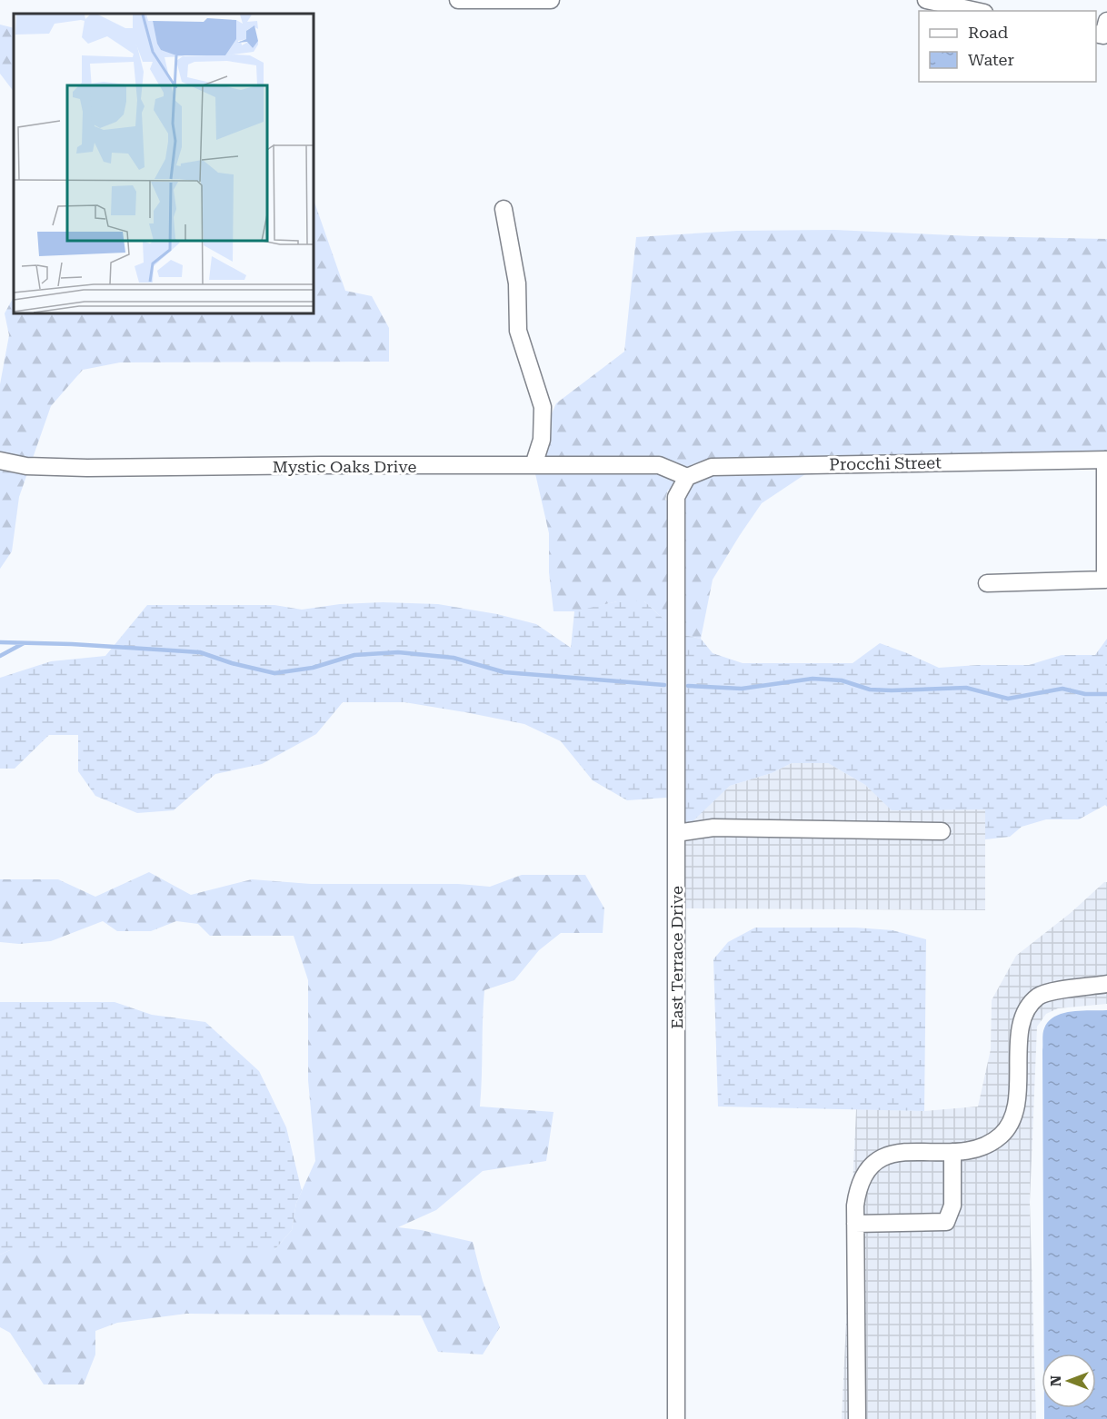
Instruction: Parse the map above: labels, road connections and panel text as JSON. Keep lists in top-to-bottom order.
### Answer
{
  "streets": {
    "street": ["Procchi Street", "Mystic Oaks Drive", "East Terrace Drive"]
  },
  "crossings": [
    ["Procchi Street", "Mystic Oaks Drive"],
    ["Procchi Street", "East Terrace Drive"],
    ["Mystic Oaks Drive", "East Terrace Drive"]
  ],
  "legend": ["Road", "Water"],
  "north": "left"
}
